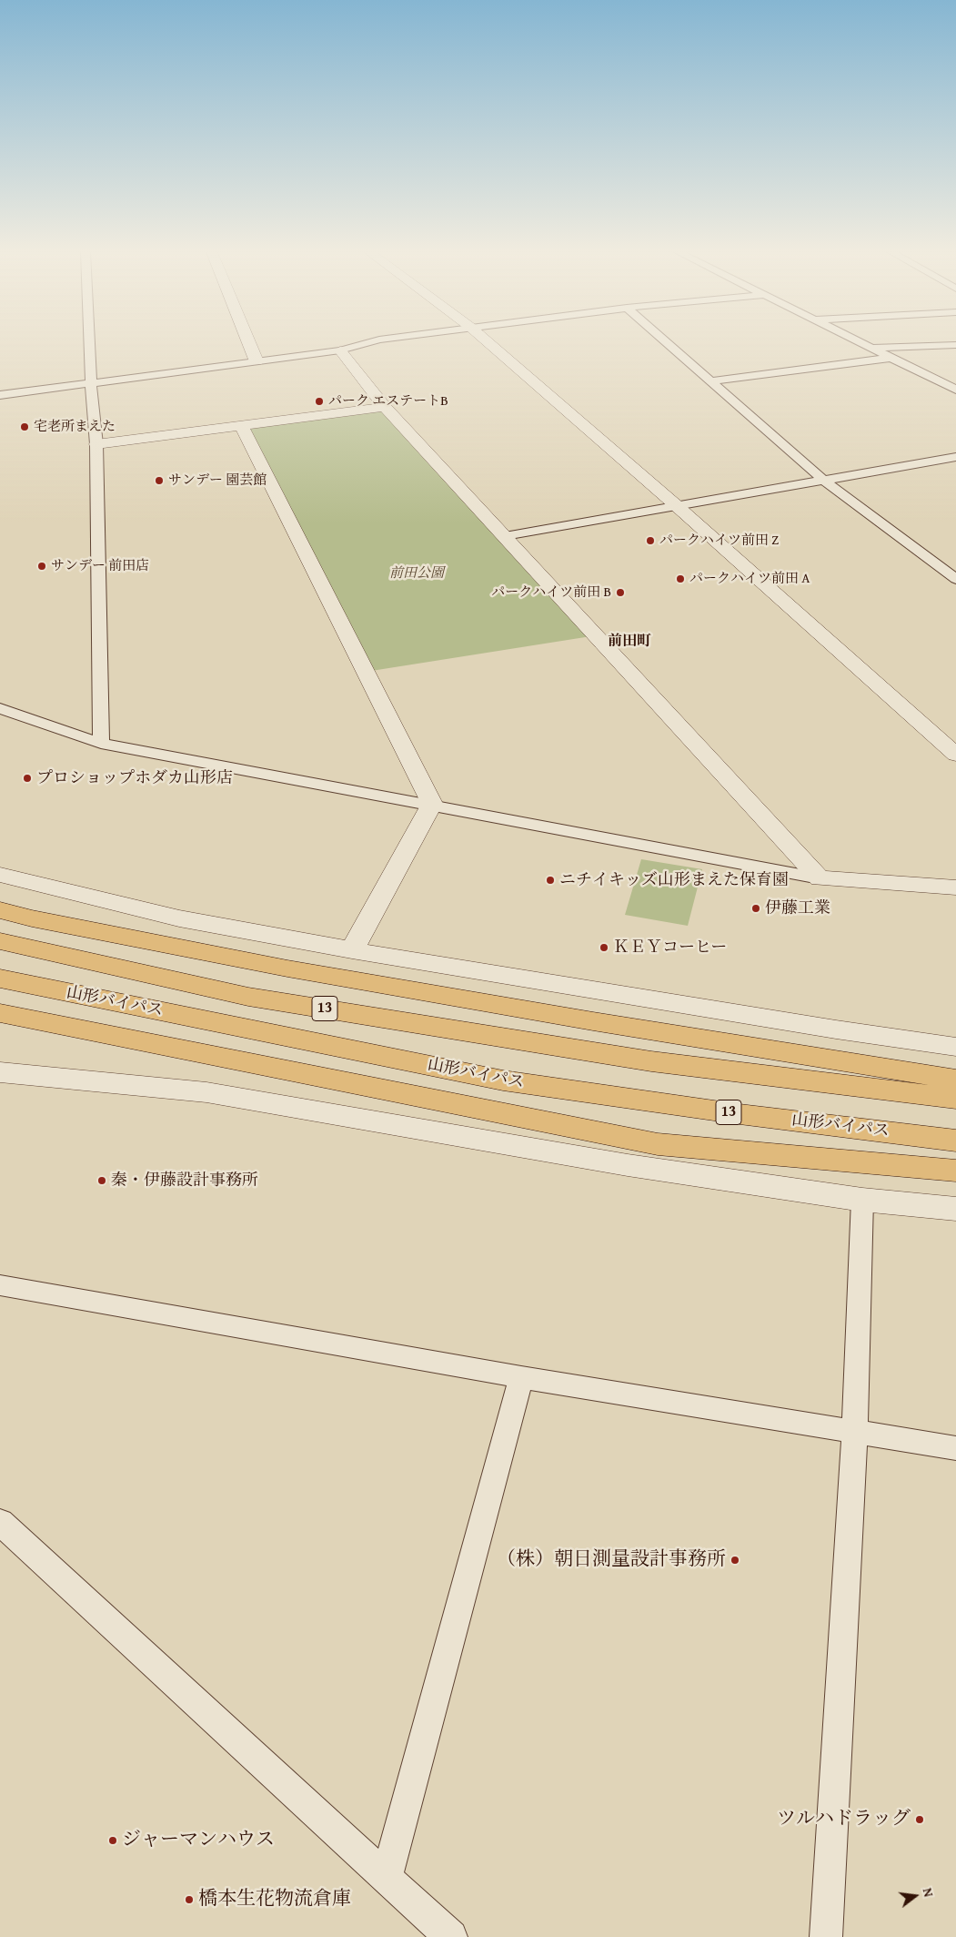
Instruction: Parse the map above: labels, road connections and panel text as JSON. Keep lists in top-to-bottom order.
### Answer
{
  "streets": {
    "highway": ["山形バイパス", "13"]
  },
  "districts": ["前田町"],
  "parks": ["前田公園"],
  "places": [
    "パーク エステートB",
    "宅老所まえた",
    "サンデー 園芸館",
    "パークハイツ前田 Z",
    "サンデー 前田店",
    "パークハイツ前田 A",
    "パークハイツ前田 B",
    "プロショップホダカ山形店",
    "ニチイキッズ山形まえた保育園",
    "伊藤工業",
    "ＫＥＹコーヒー",
    "秦・伊藤設計事務所",
    "（株）朝日測量設計事務所",
    "ツルハドラッグ",
    "ジャーマンハウス",
    "橋本生花物流倉庫"
  ],
  "north": "right"
}
